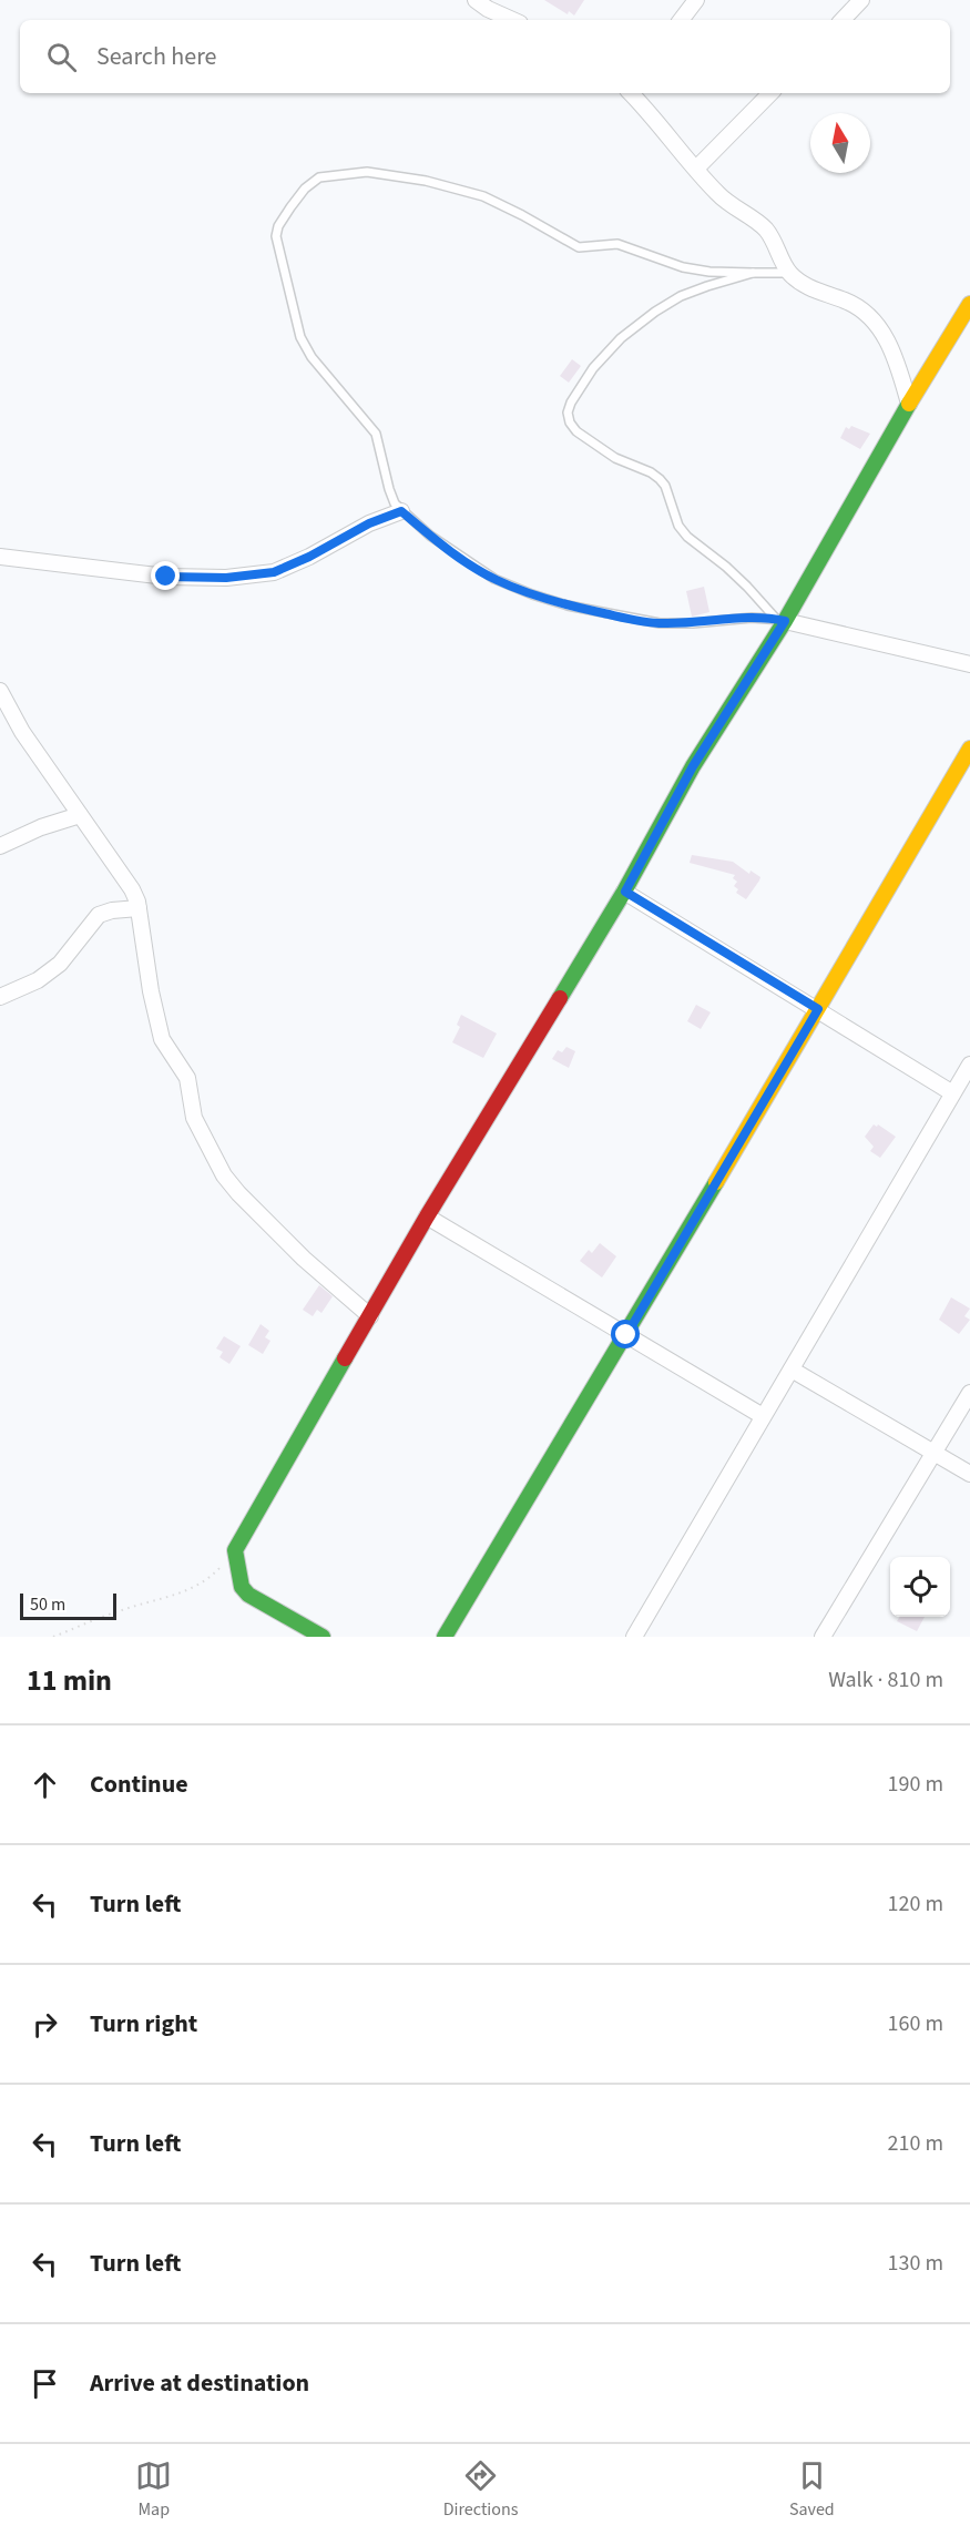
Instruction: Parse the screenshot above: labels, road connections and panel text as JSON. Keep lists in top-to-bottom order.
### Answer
{
  "scale_bar": "50 m",
  "north": "top",
  "page": {
    "search": "Search here",
    "scale": "50 m",
    "heading": ["11 min", "Walk · 810 m"],
    "list": [
      ["Continue", "190 m"],
      ["Turn left", "120 m"],
      ["Turn right", "160 m"],
      ["Turn left", "210 m"],
      ["Turn left", "130 m"],
      "Arrive at destination"
    ],
    "nav": ["Map", "Directions", "Saved"]
  }
}
